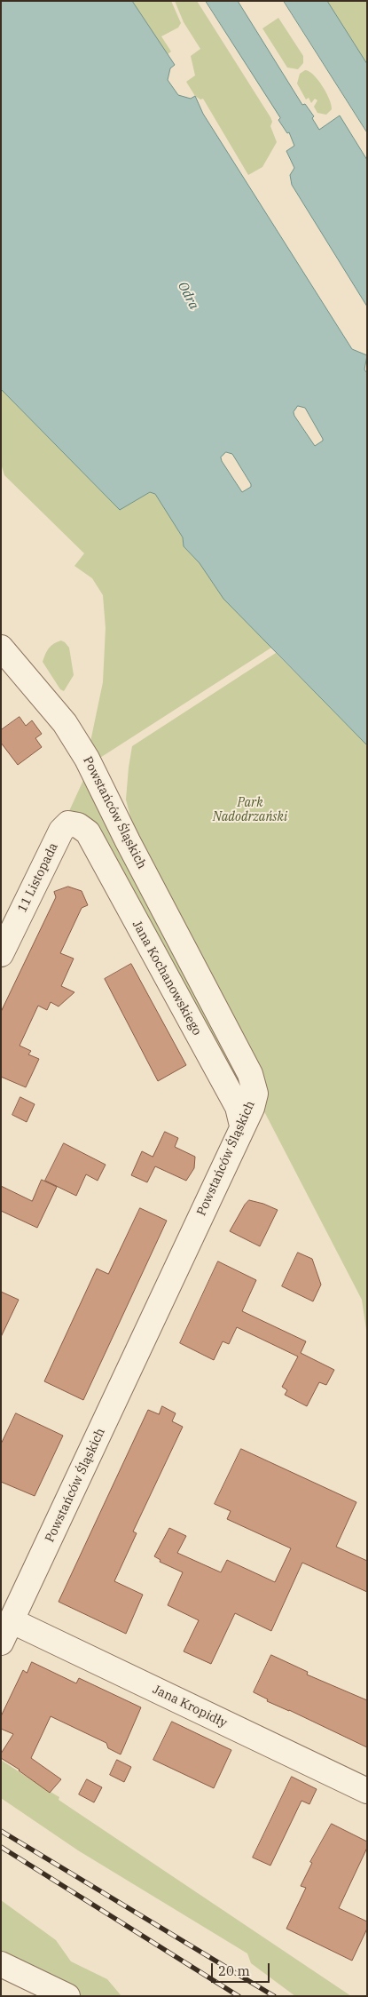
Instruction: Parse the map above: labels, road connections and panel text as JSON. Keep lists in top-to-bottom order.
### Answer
{
  "streets": {
    "street": [
      "Powstańców Śląskich",
      "11 Listopada",
      "Jana Kochanowskiego",
      "Jana Kropidły"
    ]
  },
  "crossings": [
    ["Powstańców Śląskich", "Jana Kochanowskiego"],
    ["Powstańców Śląskich", "Jana Kropidły"],
    ["11 Listopada", "Jana Kochanowskiego"]
  ],
  "water": ["Odra"],
  "parks": ["Park Nadodrzański"],
  "scale_bar": "20 m"
}
